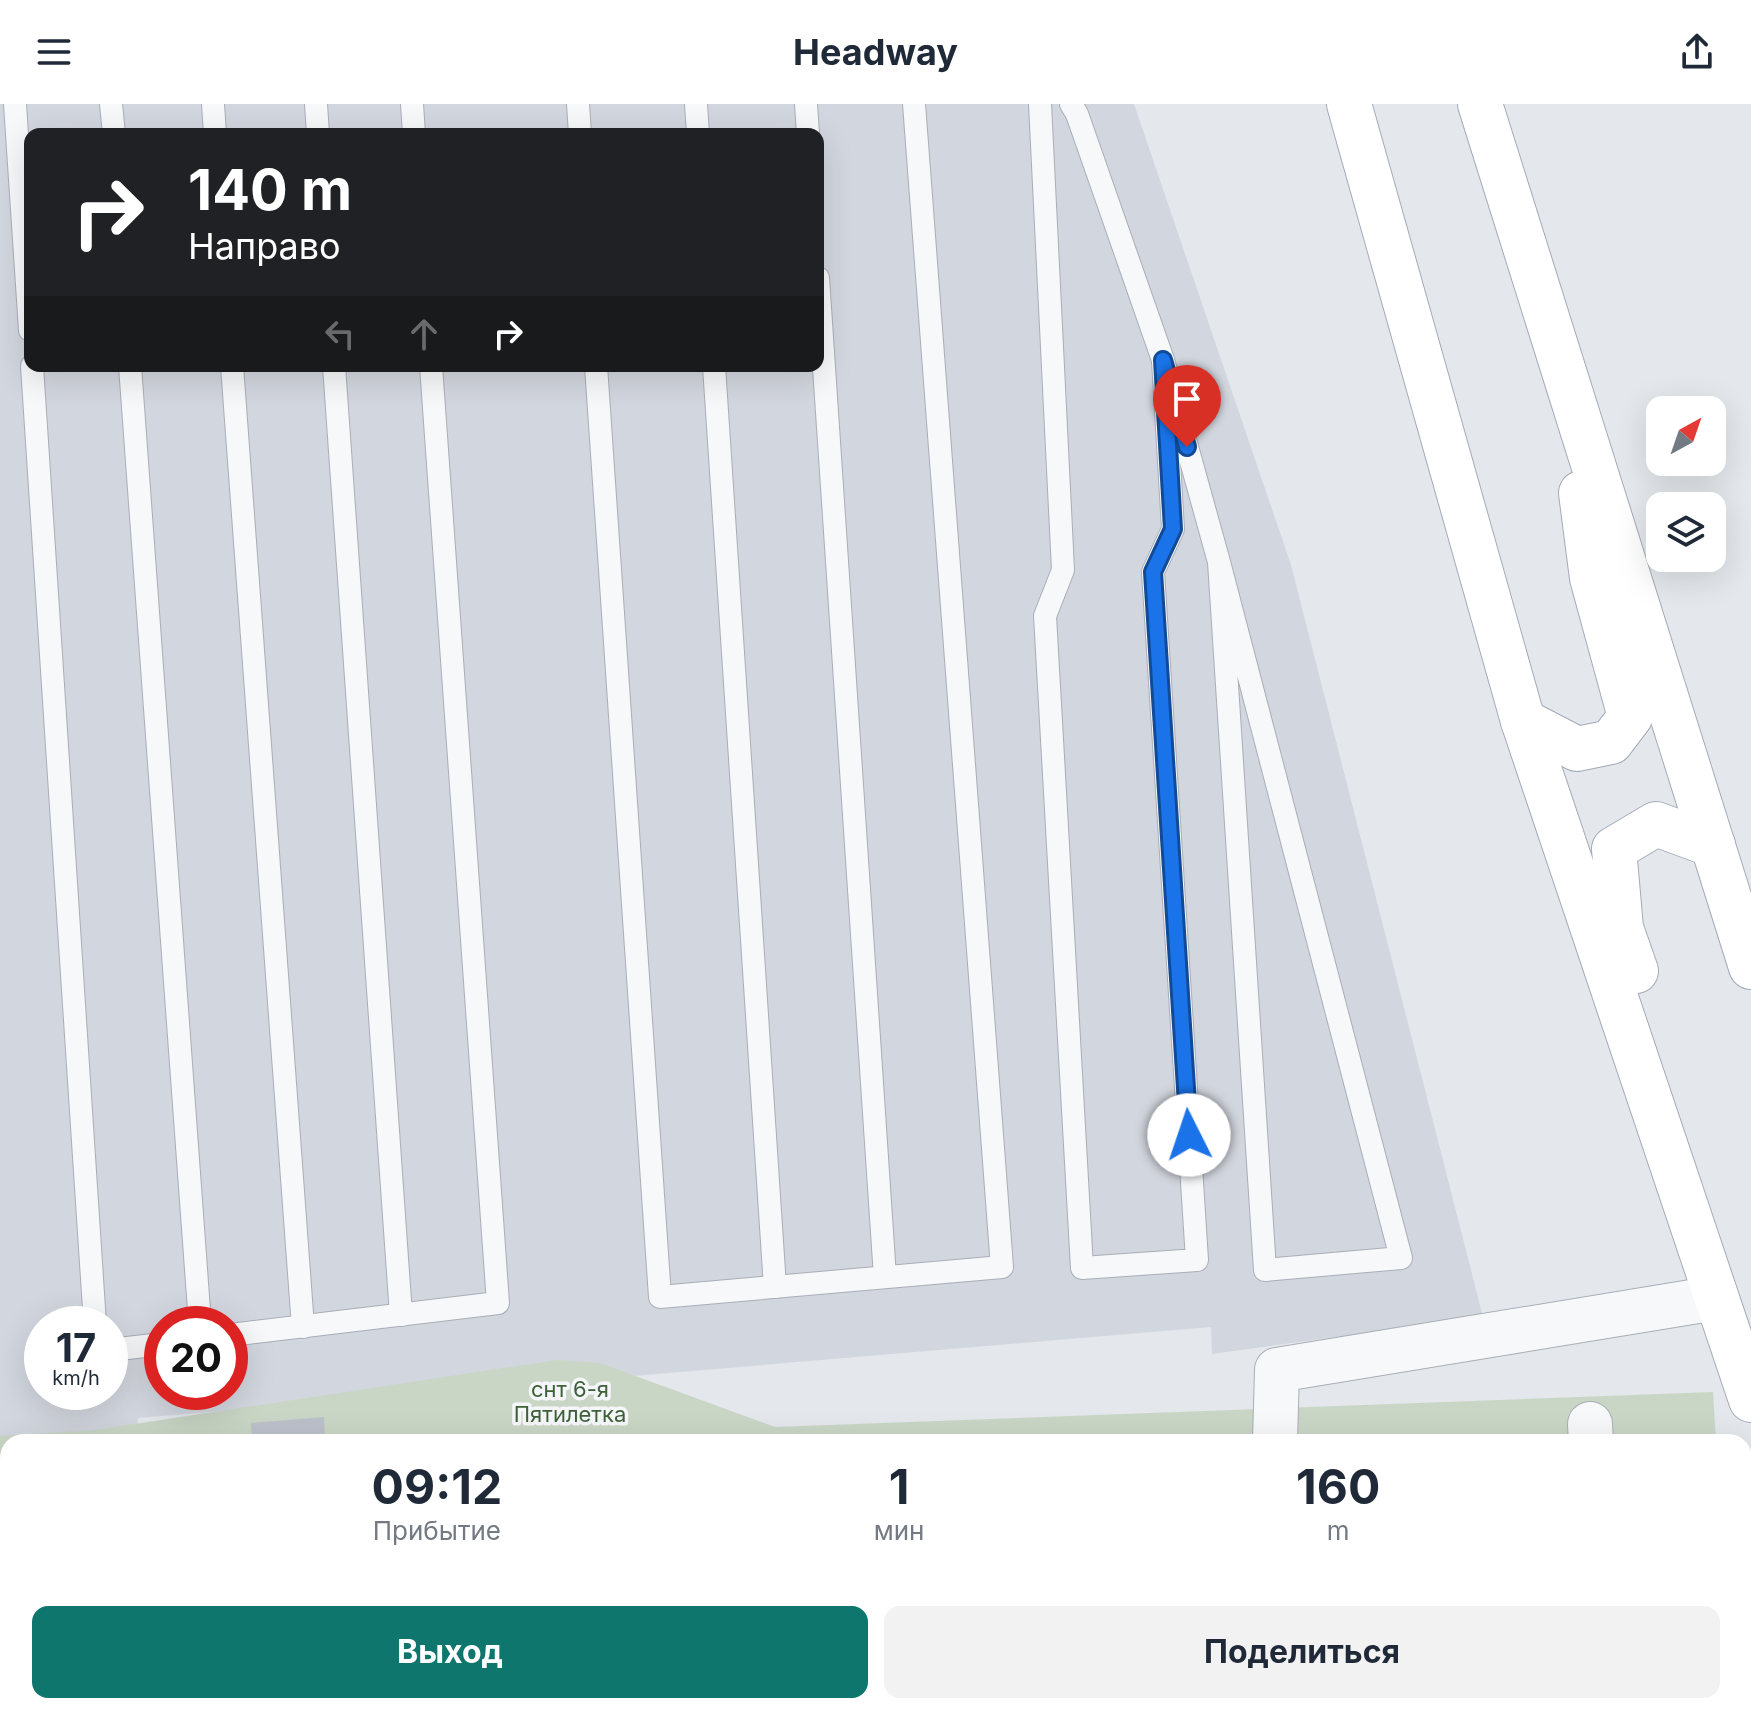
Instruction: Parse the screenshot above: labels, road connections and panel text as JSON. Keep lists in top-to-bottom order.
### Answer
{
  "parks": ["снт 6-я Пятилетка"],
  "north": "top right",
  "page": {
    "header": "Headway",
    "turn": ["140 m", "Направо"],
    "speed": "17 km/h",
    "limit": "20",
    "eta": [
      "09:12",
      "Прибытие",
      "1",
      "мин",
      "160",
      "m"
    ],
    "buttons": ["Выход", "Поделиться"]
  }
}
